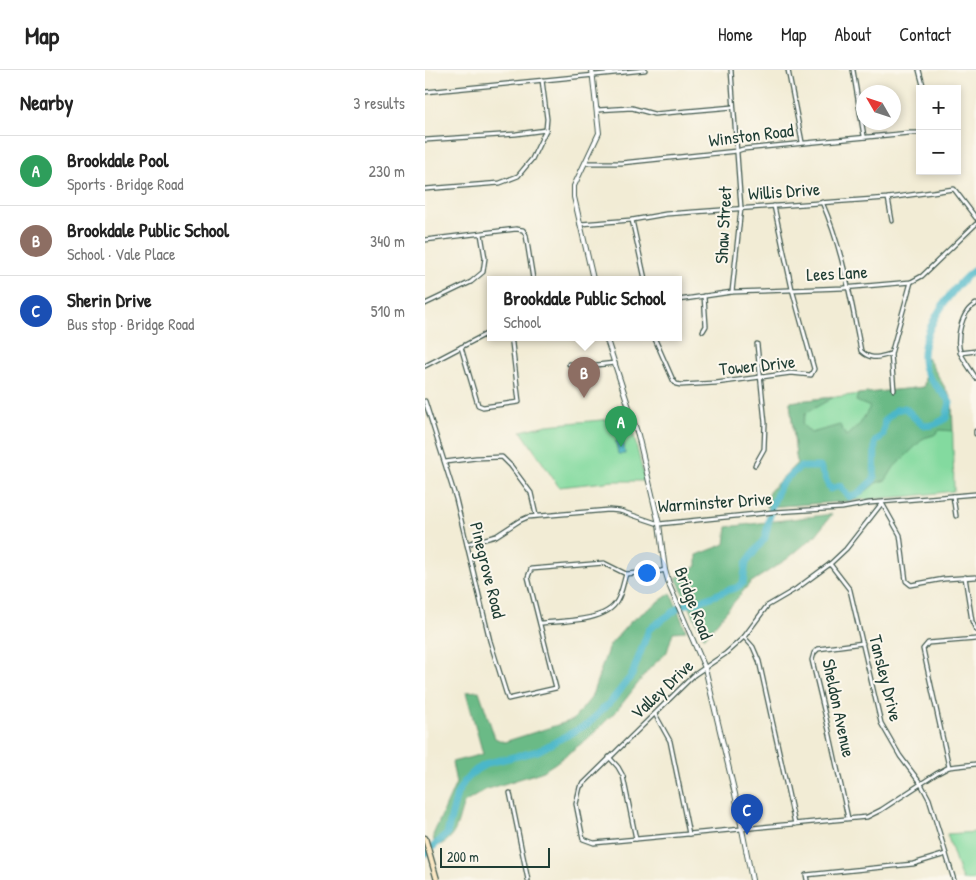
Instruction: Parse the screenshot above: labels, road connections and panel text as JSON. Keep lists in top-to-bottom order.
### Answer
{
  "streets": {
    "street": [
      "Winston Road",
      "Willis Drive",
      "Shaw Street",
      "Lees Lane",
      "Tower Drive",
      "Warminster Drive",
      "Pinegrove Road",
      "Bridge Road",
      "Tansley Drive",
      "Valley Drive",
      "Sheldon Avenue"
    ]
  },
  "crossings": [
    ["Winston Road", "Shaw Street"],
    ["Willis Drive", "Shaw Street"],
    ["Shaw Street", "Lees Lane"],
    ["Lees Lane", "Tower Drive"],
    ["Warminster Drive", "Pinegrove Road"],
    ["Warminster Drive", "Bridge Road"],
    ["Bridge Road", "Valley Drive"],
    ["Tansley Drive", "Valley Drive"],
    ["Tansley Drive", "Sheldon Avenue"]
  ],
  "scale_bar": "200 m",
  "north": "top left",
  "page": {
    "header": "Map",
    "nav": [
      "Home",
      "Map",
      "About",
      "Contact"
    ],
    "heading": ["Nearby", "3 results"],
    "map_buttons": ["+", "−"],
    "list": [
      {
        "mark": "A",
        "name": "Brookdale Pool",
        "note": "Sports · Bridge Road",
        "value": "230 m"
      },
      {
        "mark": "B",
        "name": "Brookdale Public School",
        "note": "School · Vale Place",
        "value": "340 m"
      },
      {
        "mark": "C",
        "name": "Sherin Drive",
        "note": "Bus stop · Bridge Road",
        "value": "510 m"
      }
    ],
    "popup": ["Brookdale Public School", "School"],
    "pins": ["B", "A", "C"],
    "scale": "200 m"
  }
}
